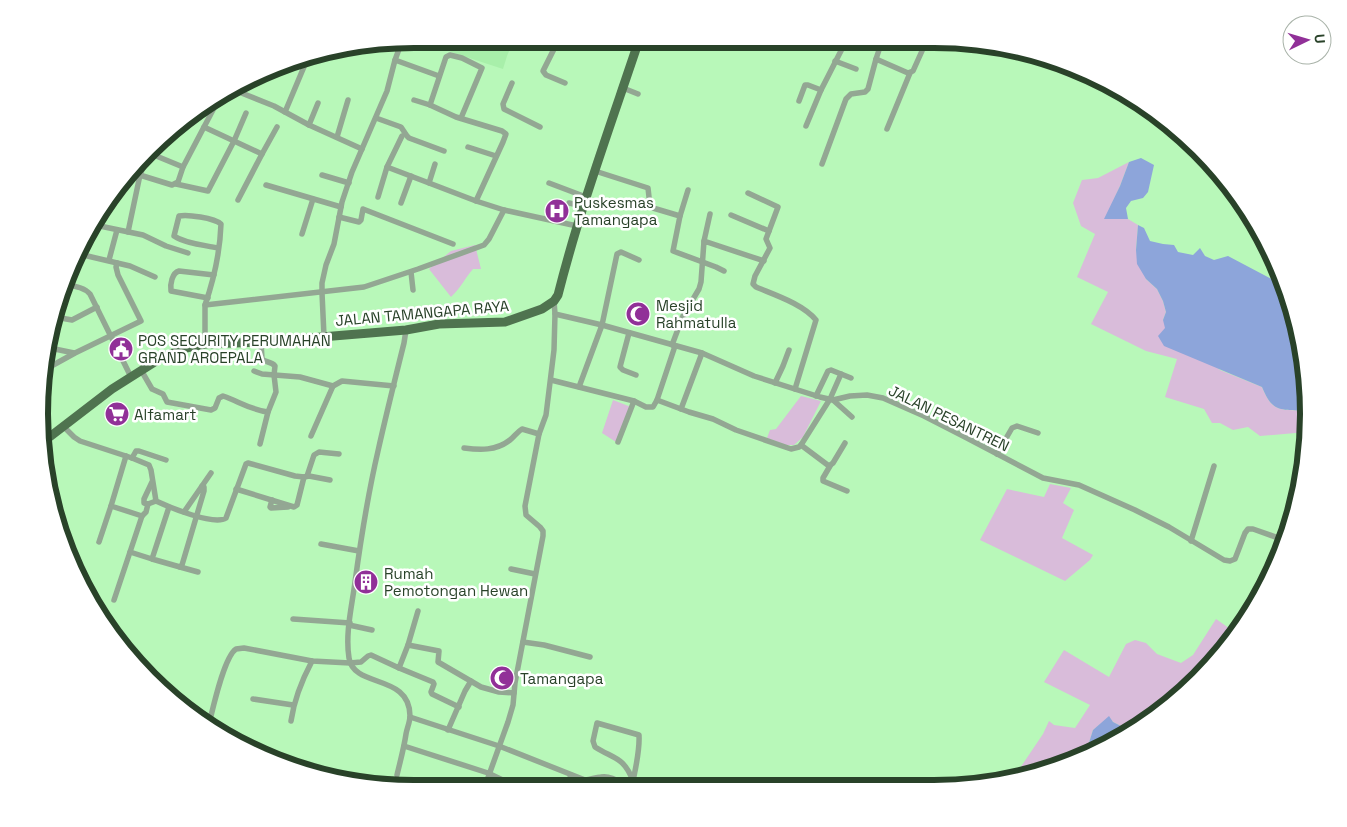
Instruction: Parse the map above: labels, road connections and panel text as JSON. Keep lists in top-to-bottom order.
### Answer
{
  "streets": {
    "main road": ["JALAN TAMANGAPA RAYA"],
    "street": ["JALAN PESANTREN"]
  },
  "places": {
    "hospital": ["Puskesmas Tamangapa"],
    "mosque": ["Mesjid Rahmatulla", "Tamangapa"],
    "public building": ["POS SECURITY PERUMAHAN GRAND AROEPALA"],
    "supermarket": ["Alfamart"],
    "building": ["Rumah Pemotongan Hewan"]
  },
  "north": "right"
}
